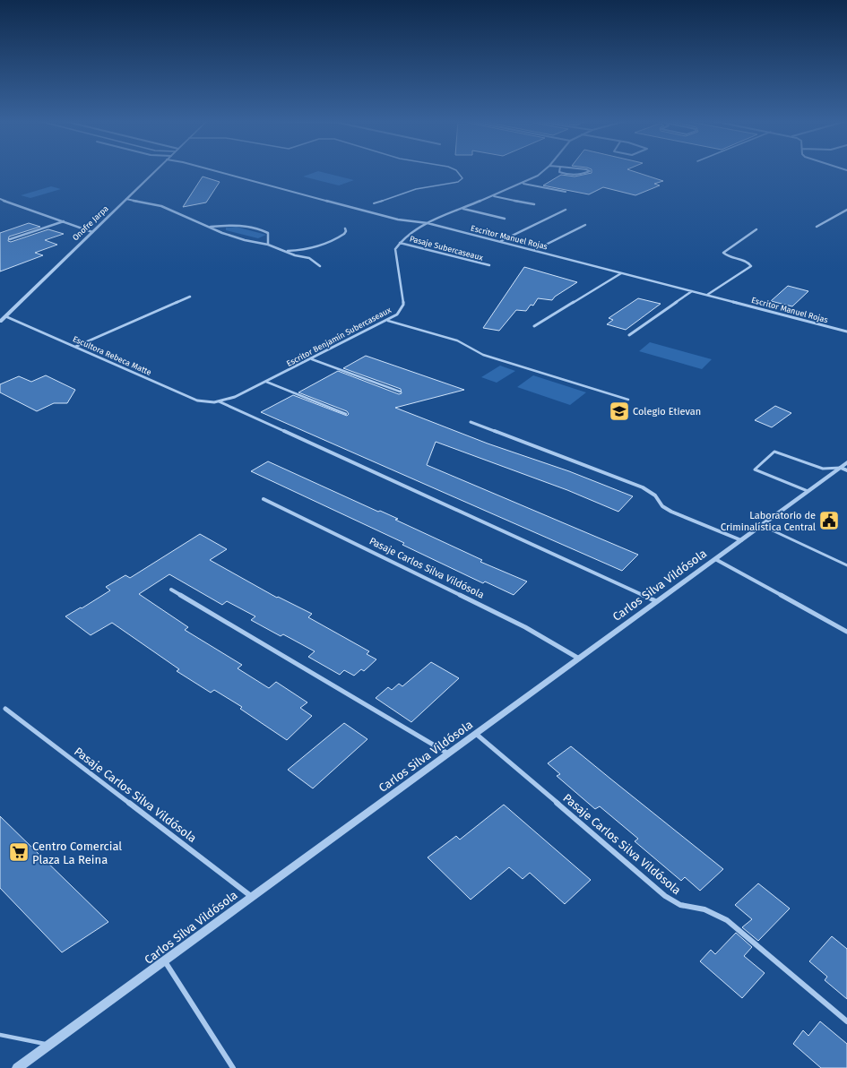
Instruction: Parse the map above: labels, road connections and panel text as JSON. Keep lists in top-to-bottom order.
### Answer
{
  "streets": {
    "street": [
      "Onofre Jarpa",
      "Escritor Manuel Rojas",
      "Pasaje Subercaseaux",
      "Escritor Benjamín Subercaseaux",
      "Escultora Rebeca Matte",
      "Pasaje Carlos Silva Vildósola",
      "Carlos Silva Vildósola"
    ]
  },
  "crossings": [
    ["Onofre Jarpa", "Escultora Rebeca Matte"],
    ["Pasaje Subercaseaux", "Escritor Benjamín Subercaseaux"],
    ["Escritor Benjamín Subercaseaux", "Escultora Rebeca Matte"],
    ["Pasaje Carlos Silva Vildósola", "Carlos Silva Vildósola"]
  ],
  "places": {
    "school or university": ["Colegio Etievan"],
    "public building": ["Laboratorio de Criminalística Central"],
    "supermarket": ["Centro Comercial Plaza La Reina"]
  }
}
